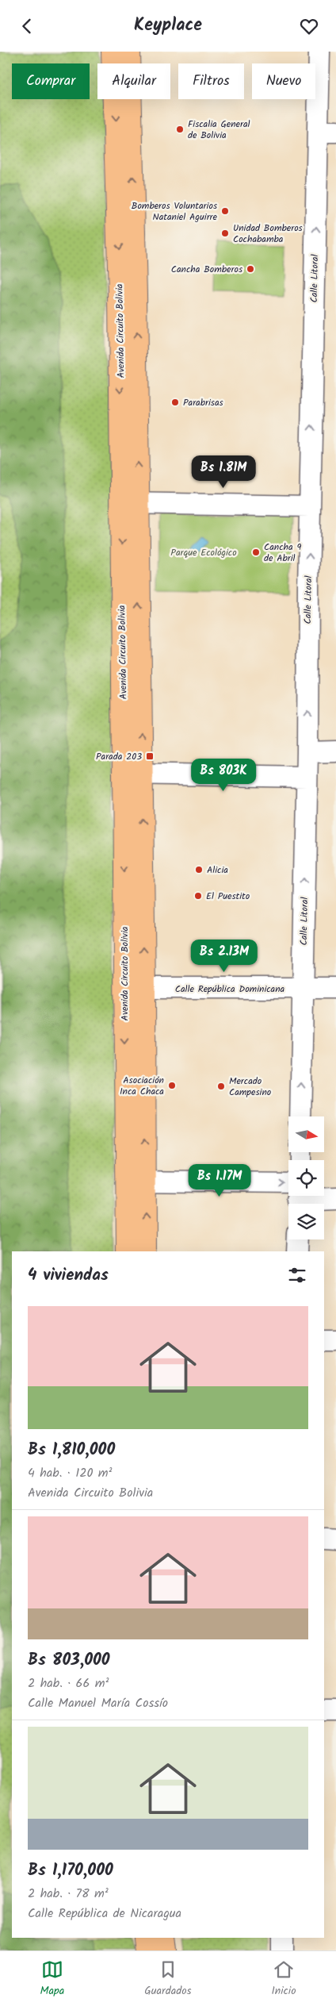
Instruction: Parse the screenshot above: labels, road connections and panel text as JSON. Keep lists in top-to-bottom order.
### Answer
{
  "streets": {
    "highway": ["Avenida Circuito Bolivia"],
    "street": ["Calle Litoral", "Calle República Dominicana"]
  },
  "crossings": [
    ["Calle Litoral", "Calle República Dominicana"],
    ["Avenida Circuito Bolivia", "Calle República Dominicana"]
  ],
  "one_way": ["Calle Litoral"],
  "parks": ["Parque Ecológico"],
  "places": {
    "other": [
      "Fiscalia General de Bolivia",
      "Bomberos Voluntarios Nataniel Aguirre",
      "Unidad Bomberos Cochabamba",
      "Cancha Bomberos",
      "Parabrisas",
      "Cancha 9 de Abril",
      "Alicia",
      "El Puestito",
      "Asociación Inca Chaca",
      "Mercado Campesino"
    ],
    "transit": ["Parada 203"]
  },
  "north": "right",
  "page": {
    "header": "Keyplace",
    "chip": [
      "Comprar",
      "Alquilar",
      "Filtros",
      "Nuevo"
    ],
    "price": [
      "Bs 1.81M",
      "Bs 803K",
      "Bs 2.13M",
      "Bs 1.17M"
    ],
    "heading": "4 viviendas",
    "list": [
      {
        "name": "Bs 1,810,000",
        "note": "4 hab. · 120 m² · Avenida Circuito Bolivia"
      },
      {
        "name": "Bs 803,000",
        "note": "2 hab. · 66 m² · Calle Manuel María Cossío"
      },
      {
        "name": "Bs 1,170,000",
        "note": "2 hab. · 78 m² · Calle República de Nicaragua"
      }
    ],
    "tabs": ["Mapa", "Guardados", "Inicio"]
  }
}
